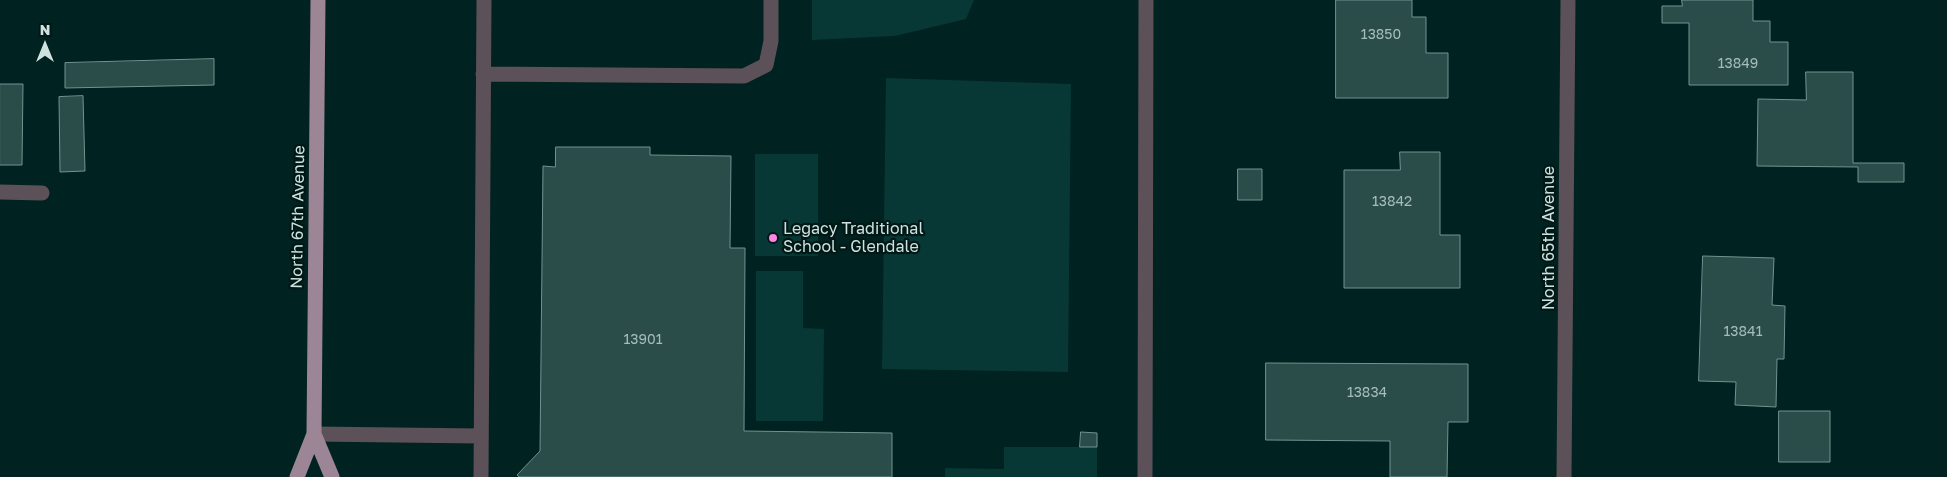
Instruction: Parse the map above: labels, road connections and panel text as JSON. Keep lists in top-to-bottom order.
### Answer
{
  "streets": {
    "main road": ["North 67th Avenue"],
    "street": ["North 65th Avenue"]
  },
  "places": ["Legacy Traditional School - Glendale"],
  "house_numbers": [
    "13850",
    "13849",
    "13842",
    "13841",
    "13901",
    "13834"
  ],
  "north": "top"
}
